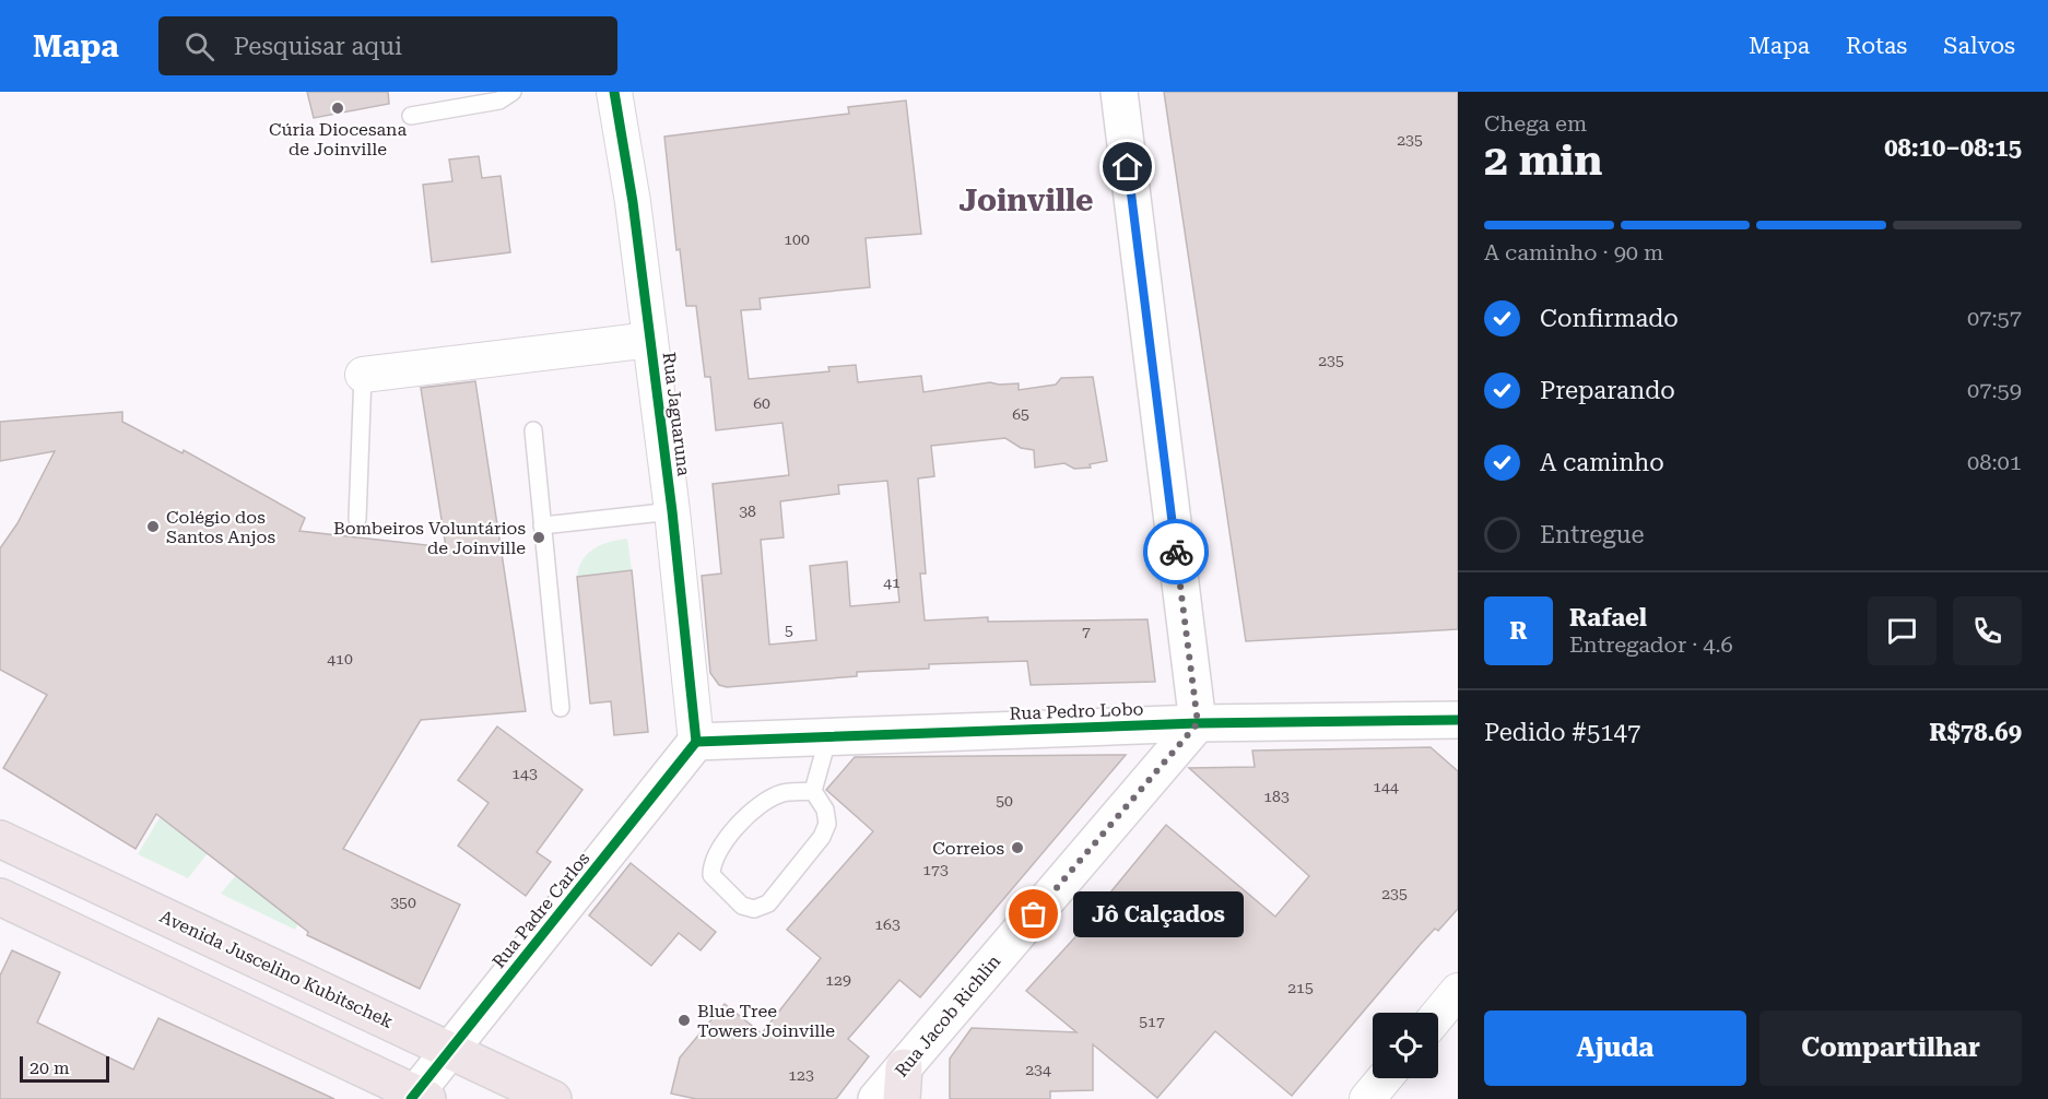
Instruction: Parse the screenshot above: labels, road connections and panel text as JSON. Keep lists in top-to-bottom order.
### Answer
{
  "streets": {
    "main road": [
      "Rua Pedro Lobo",
      "Rua Padre Carlos",
      "Avenida Juscelino Kubitschek",
      "Rua Jacob Richlin"
    ],
    "street": ["Rua Jaguaruna"]
  },
  "crossings": [
    ["Rua Jaguaruna", "Rua Pedro Lobo"],
    ["Rua Jaguaruna", "Rua Padre Carlos"],
    ["Rua Pedro Lobo", "Rua Padre Carlos"],
    ["Rua Pedro Lobo", "Rua Jacob Richlin"],
    ["Rua Padre Carlos", "Avenida Juscelino Kubitschek"]
  ],
  "districts": ["Joinville"],
  "places": [
    "Cúria Diocesana de Joinville",
    "Colégio dos Santos Anjos",
    "Bombeiros Voluntários de Joinville",
    "Correios",
    "Jô Calçados",
    "Blue Tree Towers Joinville"
  ],
  "house_numbers": [
    "235",
    "100",
    "235",
    "60",
    "65",
    "38",
    "41",
    "5",
    "7",
    "410",
    "143",
    "144",
    "183",
    "50",
    "173",
    "235",
    "350",
    "163",
    "129",
    "215",
    "517",
    "234",
    "123"
  ],
  "scale_bar": "20 m",
  "page": {
    "header": "Mapa",
    "search": "Pesquisar aqui",
    "nav": ["Mapa", "Rotas", "Salvos"],
    "heading": ["2 min", "Chega em", "08:10–08:15"],
    "panel": [
      "Rafael",
      "Entregador · 4.6",
      "Pedido #5147",
      "R$78.69"
    ],
    "bar": "A caminho · 90 m",
    "list": [
      ["Confirmado", "07:57"],
      ["Preparando", "07:59"],
      ["A caminho", "08:01"],
      "Entregue"
    ],
    "round": "R",
    "bubble": "Jô Calçados",
    "buttons": ["Ajuda", "Compartilhar"],
    "scale": "20 m"
  }
}
